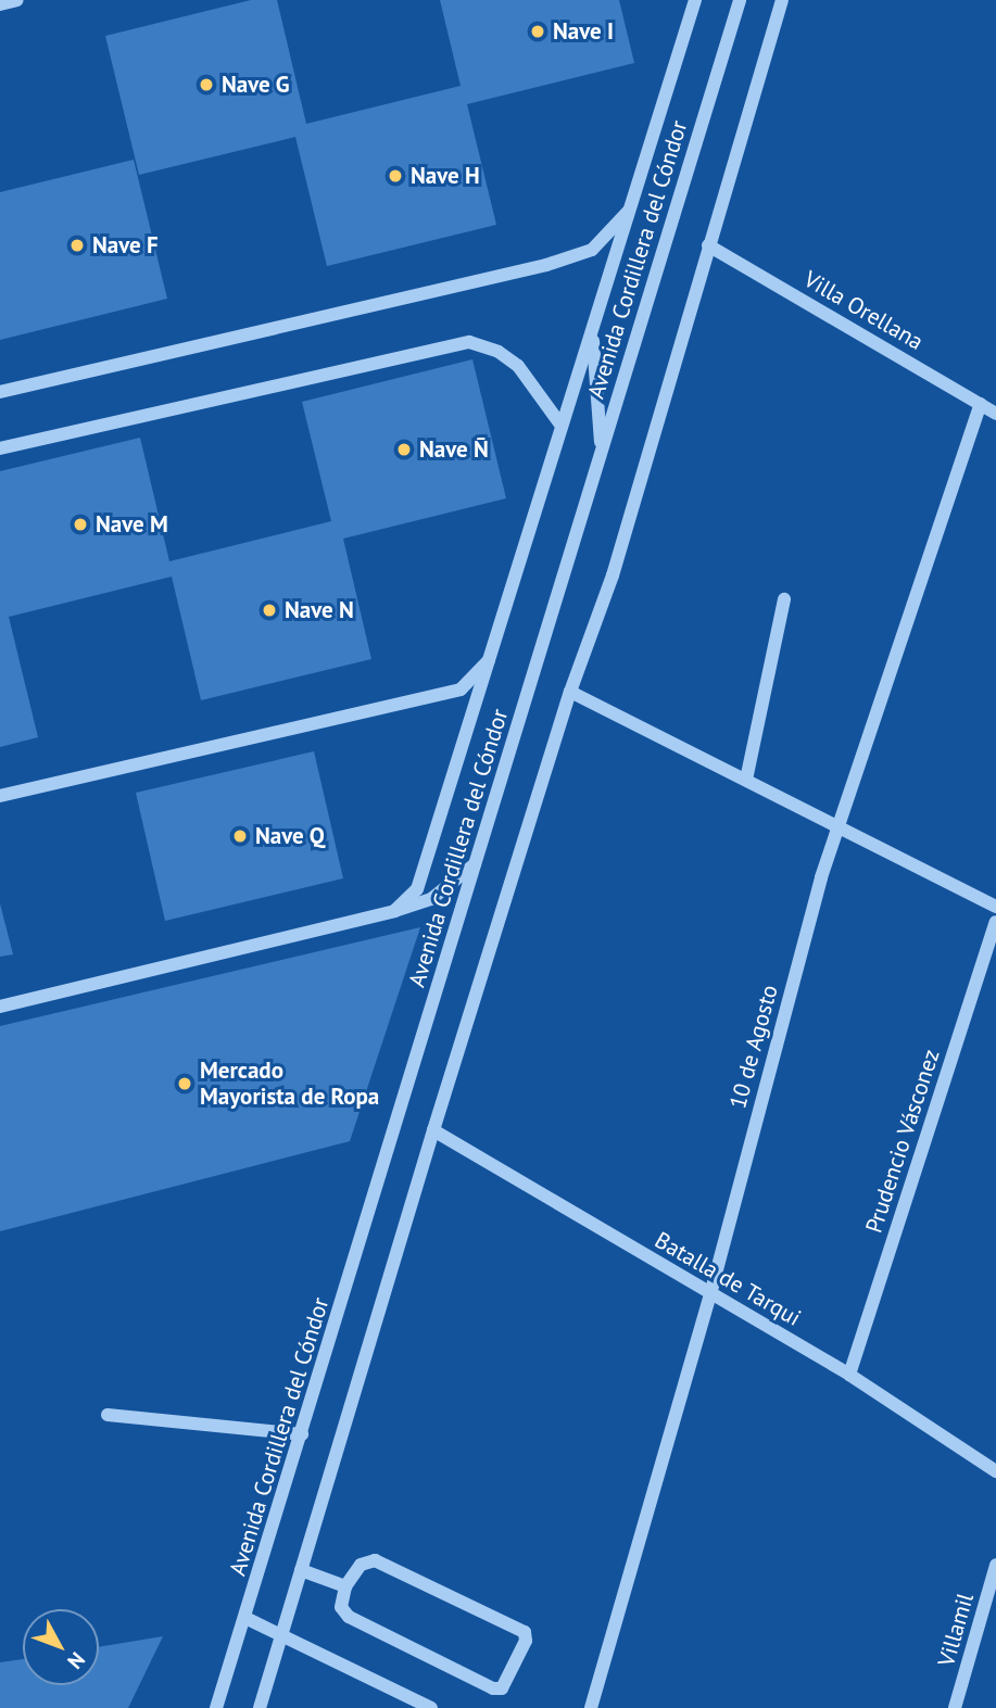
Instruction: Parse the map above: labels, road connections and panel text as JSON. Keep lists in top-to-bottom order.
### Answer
{
  "streets": {
    "street": [
      "Avenida Cordillera del Cóndor",
      "Villa Orellana",
      "10 de Agosto",
      "Prudencio Vásconez",
      "Batalla de Tarqui",
      "Villamil"
    ]
  },
  "crossings": [
    ["Villa Orellana", "10 de Agosto"],
    ["10 de Agosto", "Batalla de Tarqui"],
    ["Prudencio Vásconez", "Batalla de Tarqui"]
  ],
  "places": [
    "Nave I",
    "Nave G",
    "Nave H",
    "Nave F",
    "Nave Ñ",
    "Nave M",
    "Nave N",
    "Nave Q",
    "Mercado Mayorista de Ropa"
  ],
  "north": "bottom right"
}
